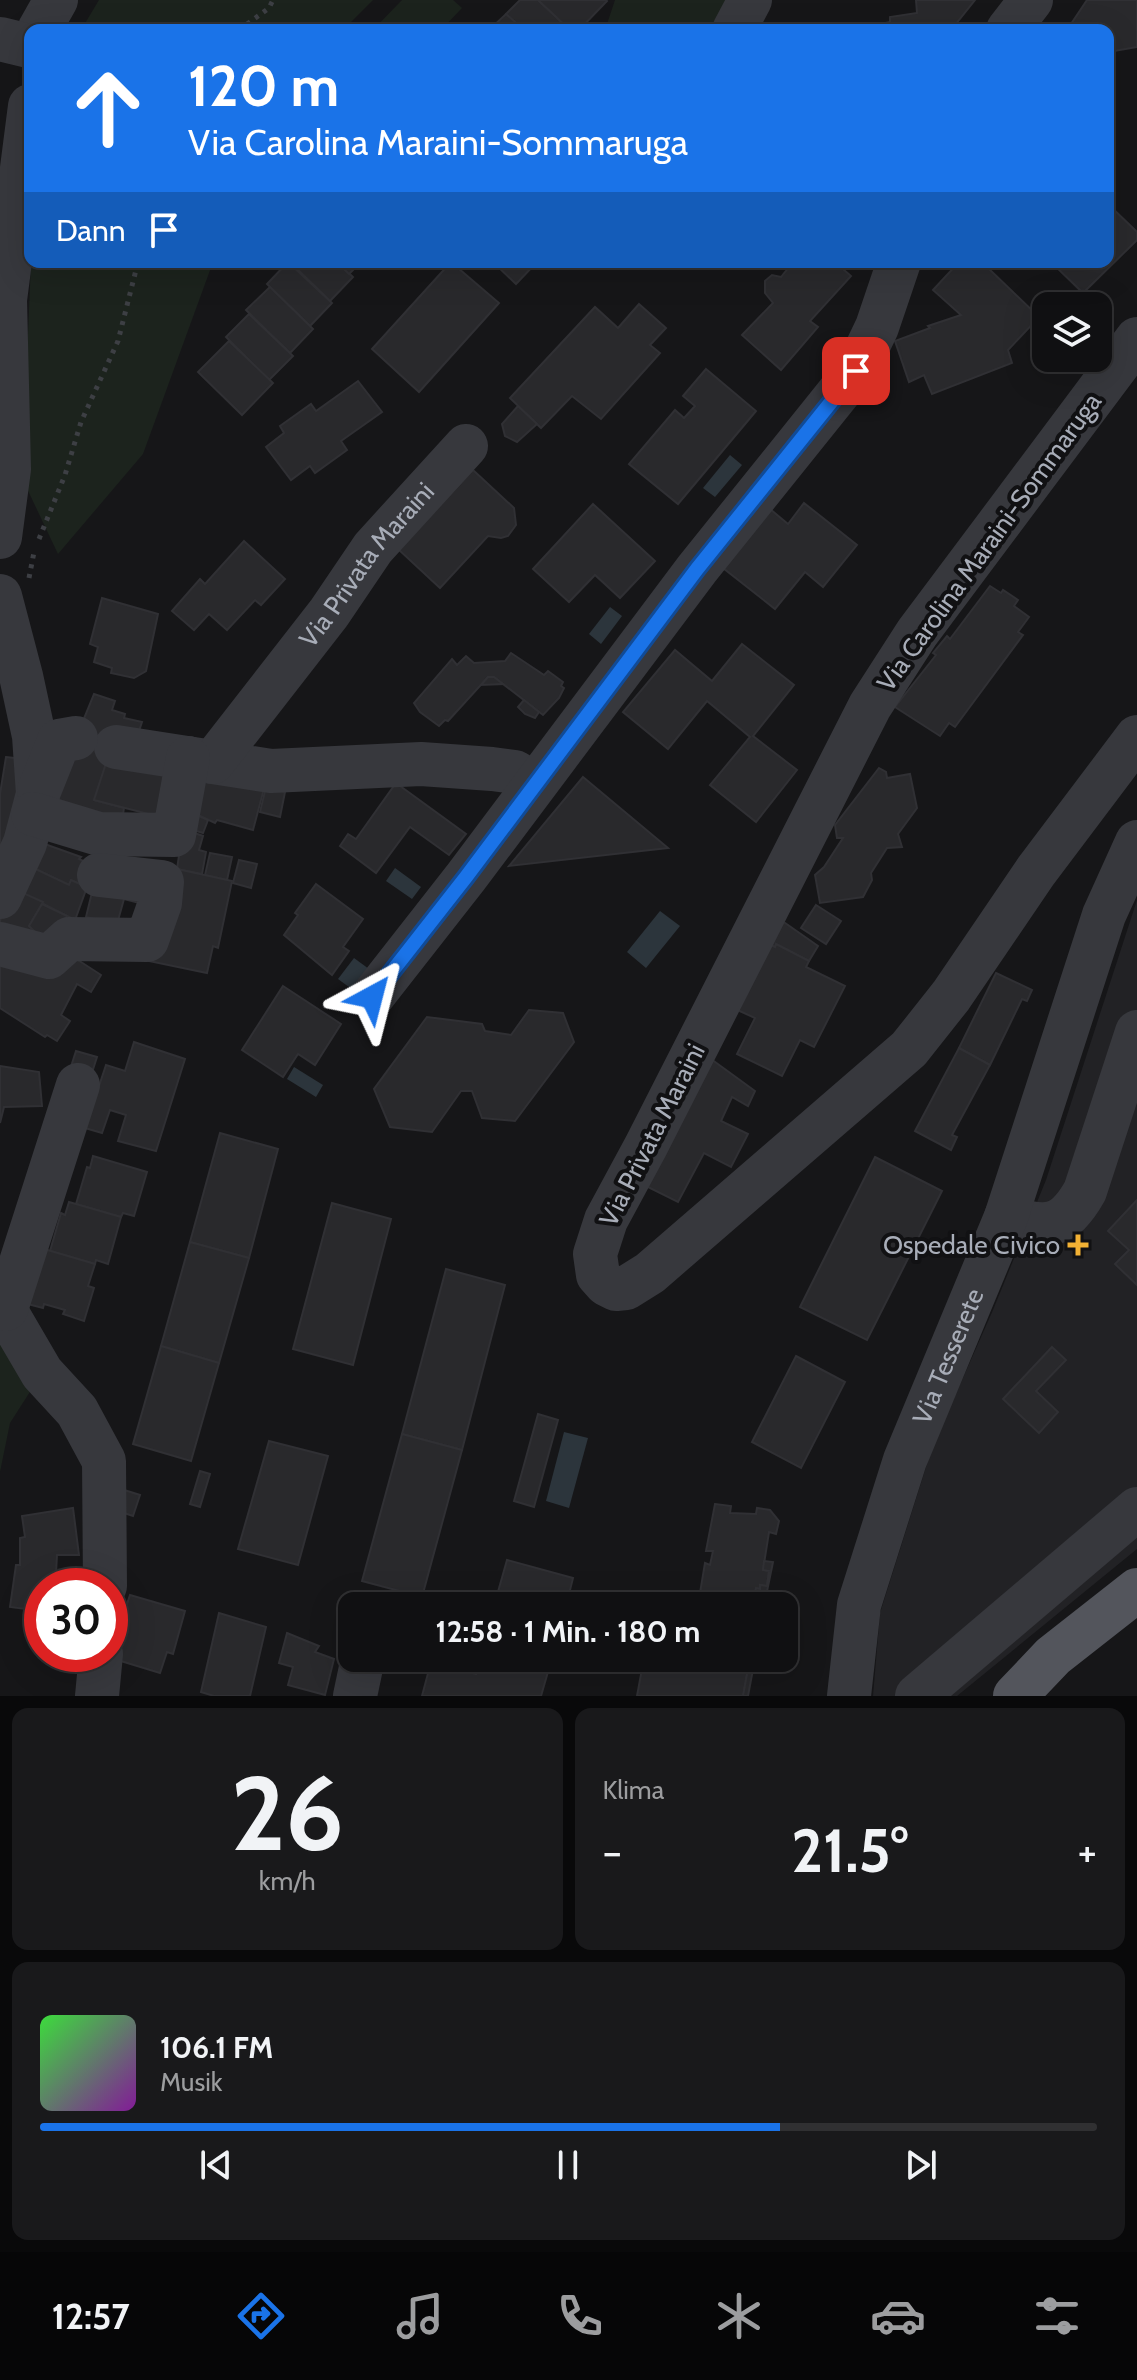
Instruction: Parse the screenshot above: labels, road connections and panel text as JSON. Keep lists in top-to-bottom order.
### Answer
{
  "streets": {
    "street": ["Via Carolina Maraini-Sommaruga", "Via Privata Maraini", "Via Tesserete"]
  },
  "crossings": [
    ["Via Carolina Maraini-Sommaruga", "Via Privata Maraini"]
  ],
  "places": {
    "health": ["Ospedale Civico"]
  },
  "page": {
    "turn": ["120 m", "Via Carolina Maraini-Sommaruga"],
    "then": "Dann",
    "limit": "30",
    "trip": "12:58 · 1 Min. · 180 m",
    "tile": [
      ["26", "km/h"],
      "Klima"
    ],
    "heat": ["−", "21.5°", "+"],
    "song": ["106.1 FM", "Musik"],
    "tabs": "12:57"
  }
}
